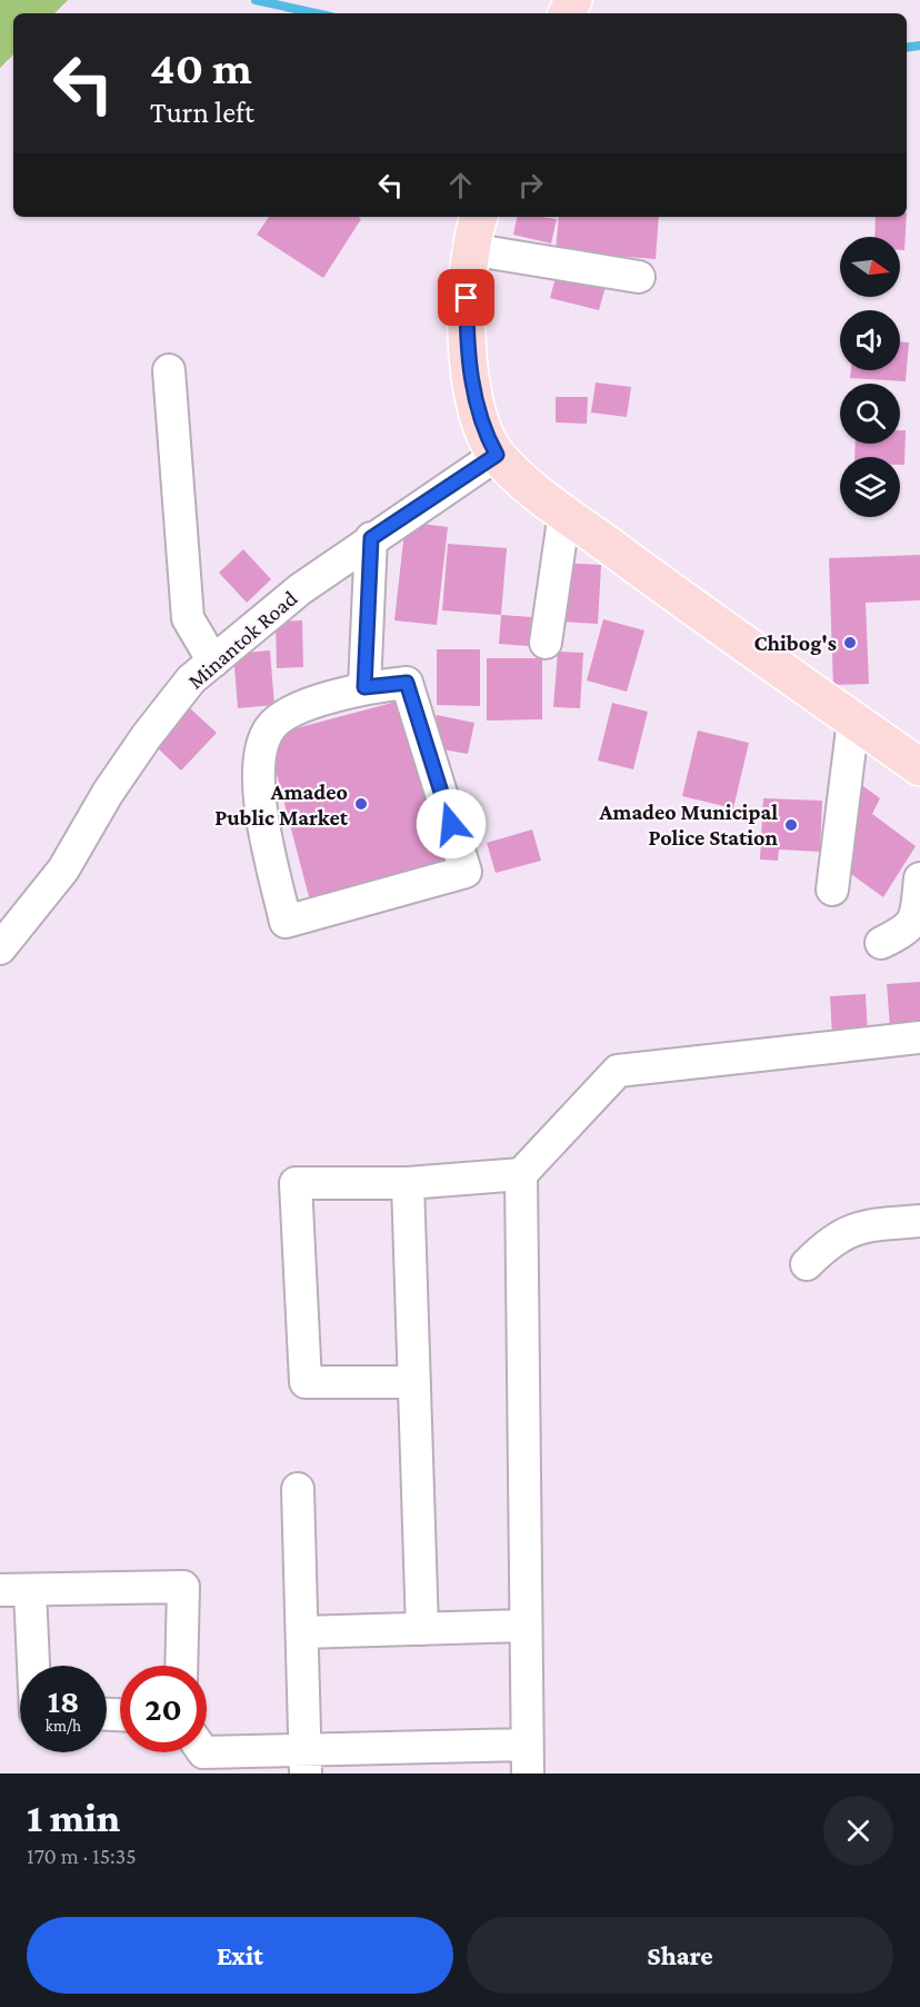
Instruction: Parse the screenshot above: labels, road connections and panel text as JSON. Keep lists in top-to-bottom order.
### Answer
{
  "streets": {
    "street": ["Minantok Road"]
  },
  "places": ["Chibog's", "Amadeo Public Market", "Amadeo Municipal Police Station"],
  "north": "right",
  "page": {
    "turn": ["40 m", "Turn left"],
    "speed": "18 km/h",
    "limit": "20",
    "heading": ["1 min", "170 m · 15:35"],
    "buttons": ["Exit", "Share"]
  }
}
